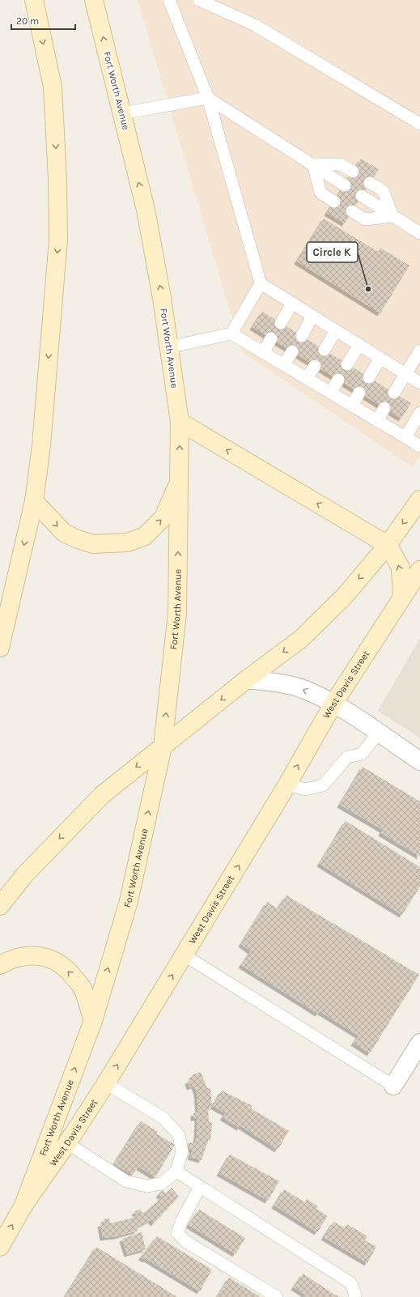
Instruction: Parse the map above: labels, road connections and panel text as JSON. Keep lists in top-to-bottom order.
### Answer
{
  "streets": {
    "main road": ["Fort Worth Avenue", "West Davis Street"]
  },
  "crossings": [
    ["Fort Worth Avenue", "West Davis Street"]
  ],
  "places": ["Circle K"],
  "scale_bar": "20 m"
}
